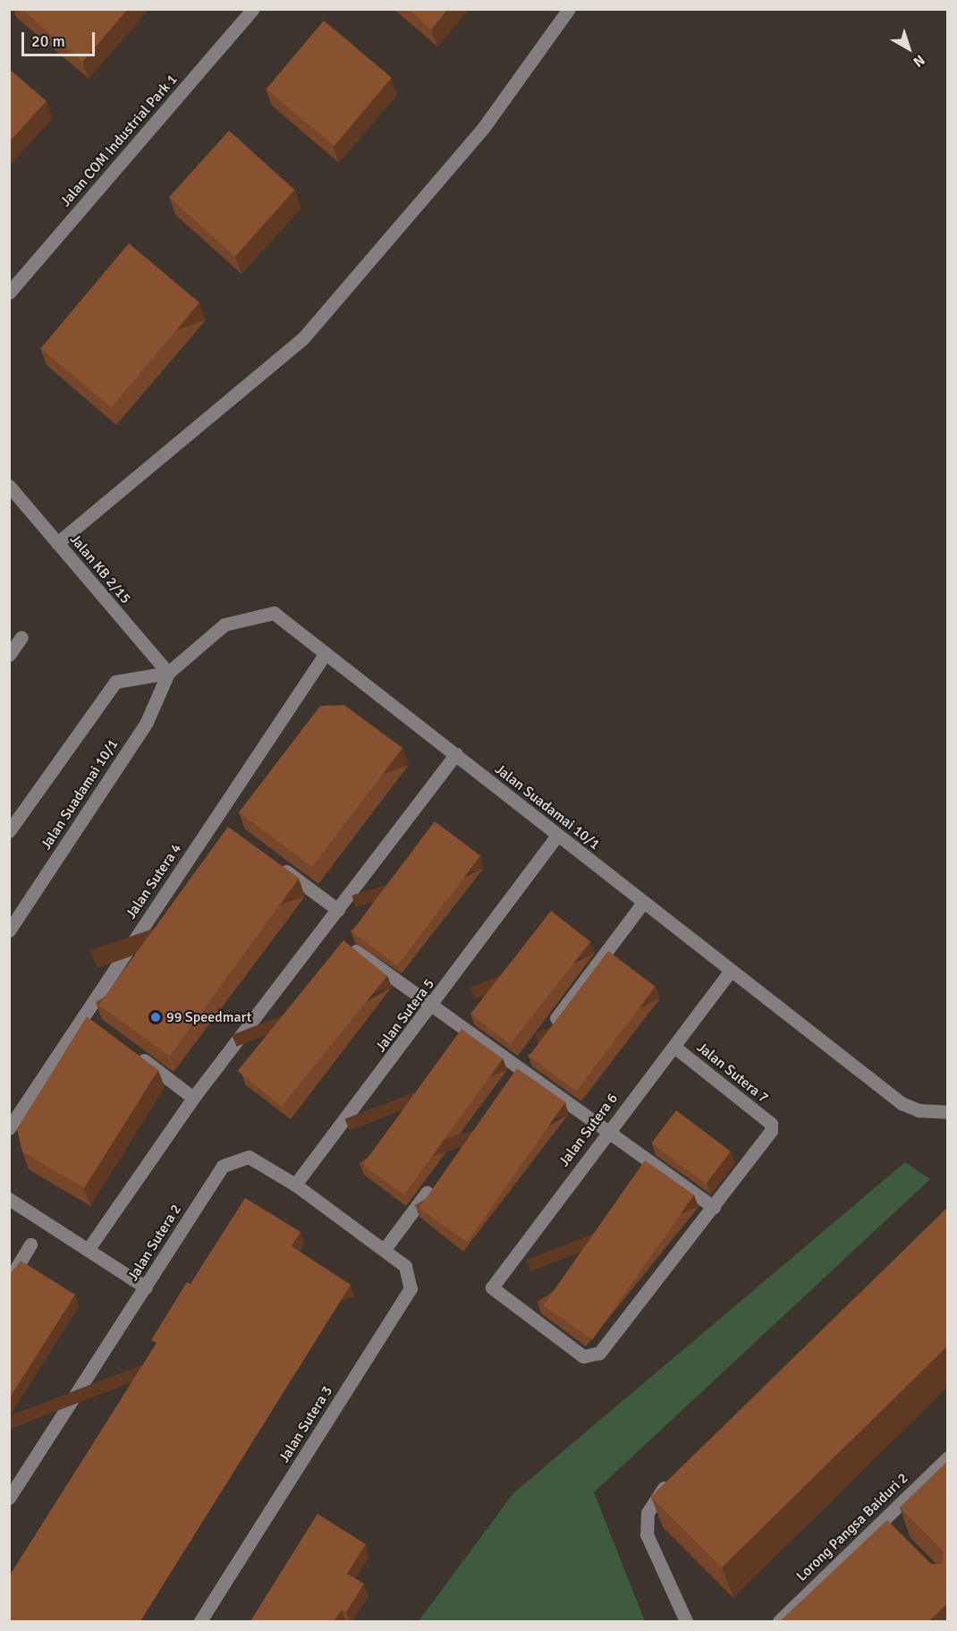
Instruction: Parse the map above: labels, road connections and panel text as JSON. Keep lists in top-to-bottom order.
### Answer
{
  "streets": {
    "street": [
      "Jalan COM Industrial Park 1",
      "Jalan KB 2/15",
      "Jalan Suadamai 10/1",
      "Jalan Sutera 4",
      "Jalan Sutera 5",
      "Jalan Sutera 7",
      "Jalan Sutera 6",
      "Jalan Sutera 2",
      "Jalan Sutera 3",
      "Lorong Pangsa Baiduri 2"
    ]
  },
  "crossings": [
    ["Jalan KB 2/15", "Jalan Suadamai 10/1"],
    ["Jalan Suadamai 10/1", "Jalan Sutera 4"],
    ["Jalan Suadamai 10/1", "Jalan Sutera 5"],
    ["Jalan Suadamai 10/1", "Jalan Sutera 6"],
    ["Jalan Sutera 5", "Jalan Sutera 2"],
    ["Jalan Sutera 7", "Jalan Sutera 6"],
    ["Jalan Sutera 2", "Jalan Sutera 3"]
  ],
  "places": ["99 Speedmart"],
  "scale_bar": "20 m",
  "north": "bottom right"
}
